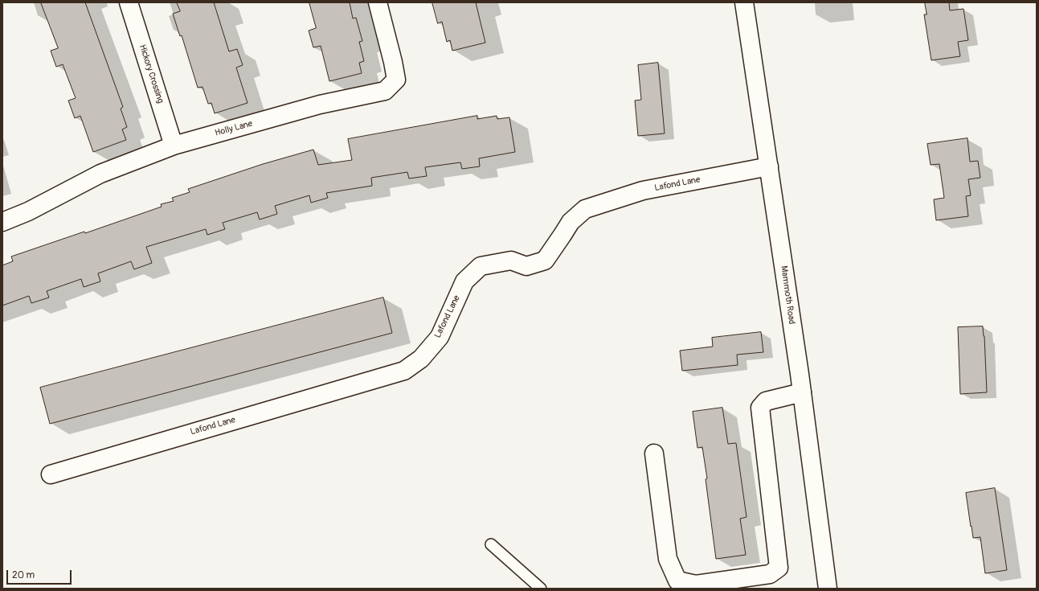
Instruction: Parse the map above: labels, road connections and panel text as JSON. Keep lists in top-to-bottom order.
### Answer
{
  "streets": {
    "street": [
      "Hickory Crossing",
      "Holly Lane",
      "Lafond Lane",
      "Mammoth Road"
    ]
  },
  "crossings": [
    ["Hickory Crossing", "Holly Lane"],
    ["Lafond Lane", "Mammoth Road"]
  ],
  "scale_bar": "20 m"
}
